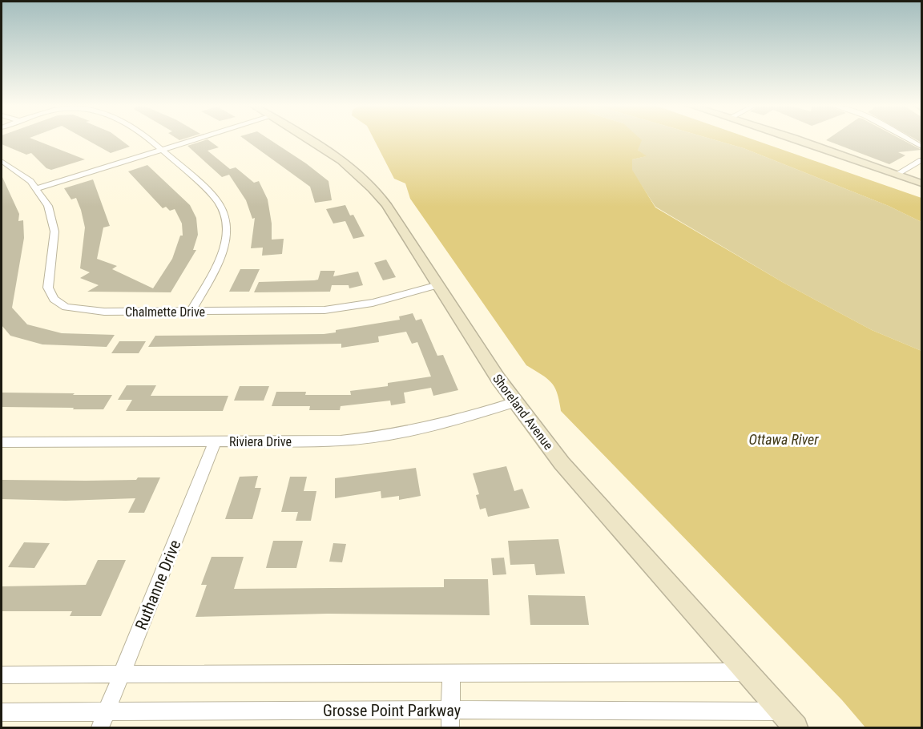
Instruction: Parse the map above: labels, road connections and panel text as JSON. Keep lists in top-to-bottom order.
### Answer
{
  "streets": {
    "street": [
      "Chalmette Drive",
      "Shoreland Avenue",
      "Riviera Drive",
      "Ruthanne Drive",
      "Grosse Point Parkway"
    ]
  },
  "crossings": [
    ["Chalmette Drive", "Shoreland Avenue"],
    ["Shoreland Avenue", "Riviera Drive"],
    ["Shoreland Avenue", "Grosse Point Parkway"],
    ["Riviera Drive", "Ruthanne Drive"],
    ["Ruthanne Drive", "Grosse Point Parkway"]
  ],
  "water": ["Ottawa River"]
}
